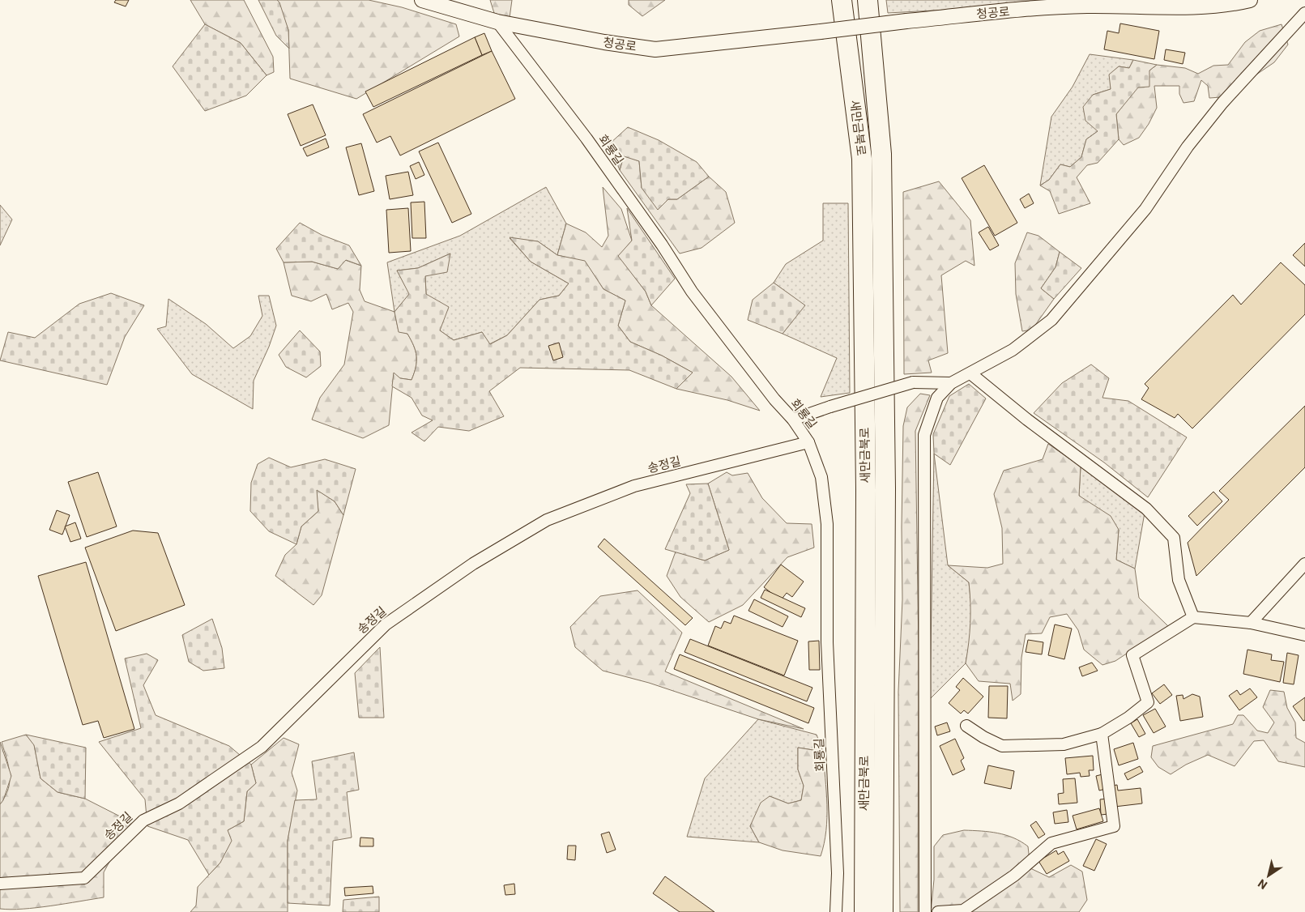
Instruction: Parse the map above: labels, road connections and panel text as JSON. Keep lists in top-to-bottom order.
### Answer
{
  "streets": {
    "highway": ["새만금북로"],
    "street": ["청공로", "회룡길", "송정길"]
  },
  "crossings": [
    ["청공로", "회룡길"],
    ["회룡길", "송정길"]
  ],
  "north": "bottom left"
}
